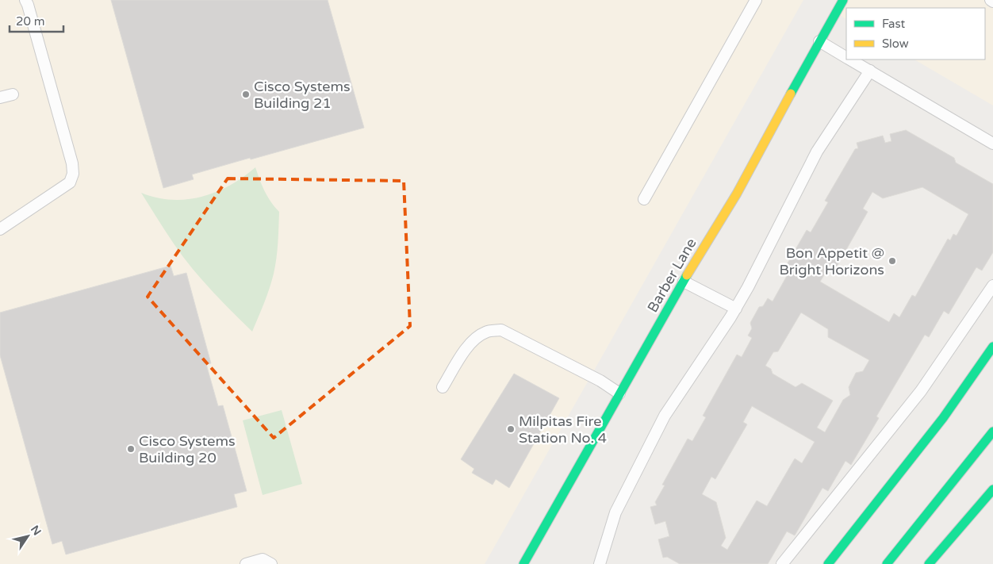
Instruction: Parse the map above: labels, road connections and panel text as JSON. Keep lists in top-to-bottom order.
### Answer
{
  "streets": {
    "main road": ["Barber Lane"]
  },
  "places": [
    "Cisco Systems Building 21",
    "Bon Appetit @ Bright Horizons",
    "Milpitas Fire Station No. 4",
    "Cisco Systems Building 20"
  ],
  "legend": ["Fast", "Slow"],
  "scale_bar": "20 m",
  "north": "top right"
}
